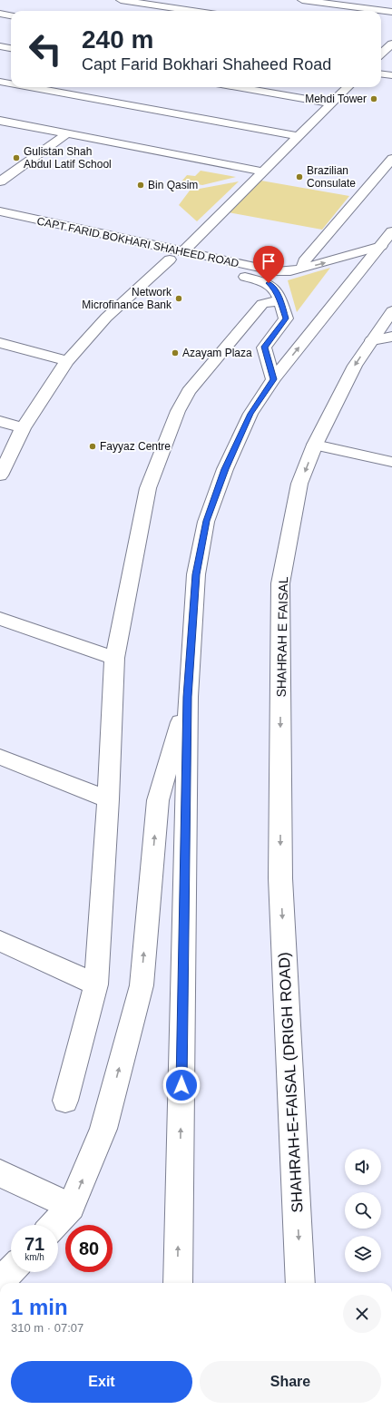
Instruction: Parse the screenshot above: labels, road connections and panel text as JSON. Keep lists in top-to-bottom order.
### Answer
{
  "streets": {
    "main road": ["CAPT FARID BOKHARI SHAHEED ROAD", "SHAHRAH E FAISAL", "SHAHRAH-E-FAISAL (DRIGH ROAD)"]
  },
  "crossings": [
    ["SHAHRAH E FAISAL", "SHAHRAH-E-FAISAL (DRIGH ROAD)"]
  ],
  "places": [
    "Mehdi Tower",
    "Gulistan Shah Abdul Latif School",
    "Brazilian Consulate",
    "Bin Qasim",
    "Network Microfinance Bank",
    "Azayam Plaza",
    "Fayyaz Centre"
  ],
  "page": {
    "turn": ["240 m", "Capt Farid Bokhari Shaheed Road"],
    "speed": "71 km/h",
    "limit": "80",
    "heading": ["1 min", "310 m · 07:07"],
    "buttons": ["Exit", "Share"]
  }
}
